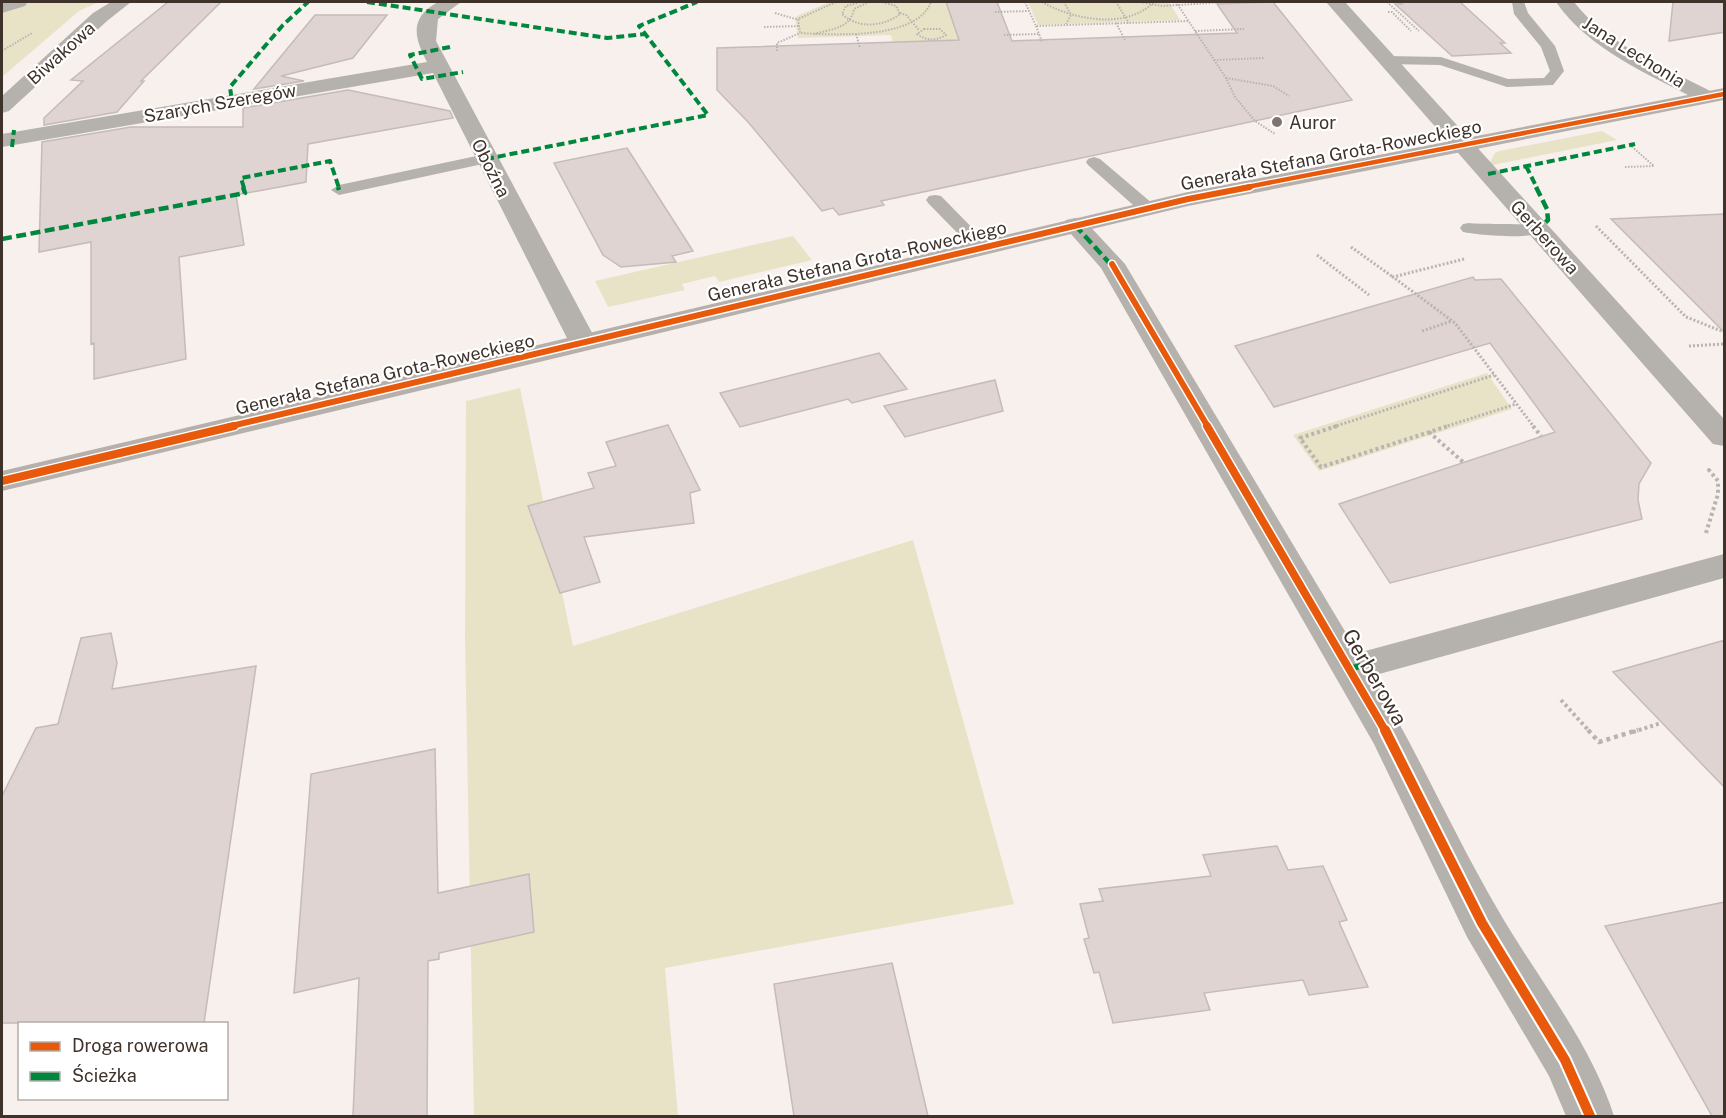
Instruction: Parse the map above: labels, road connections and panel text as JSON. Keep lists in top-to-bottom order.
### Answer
{
  "streets": {
    "street": [
      "Jana Lechonia",
      "Biwakowa",
      "Szarych Szeregów",
      "Generała Stefana Grota-Roweckiego",
      "Oboźna",
      "Gerberowa"
    ]
  },
  "crossings": [
    ["Jana Lechonia", "Generała Stefana Grota-Roweckiego"],
    ["Szarych Szeregów", "Oboźna"],
    ["Generała Stefana Grota-Roweckiego", "Oboźna"],
    ["Generała Stefana Grota-Roweckiego", "Gerberowa"]
  ],
  "places": ["Auror"],
  "legend": ["Droga rowerowa", "Ścieżka"]
}
